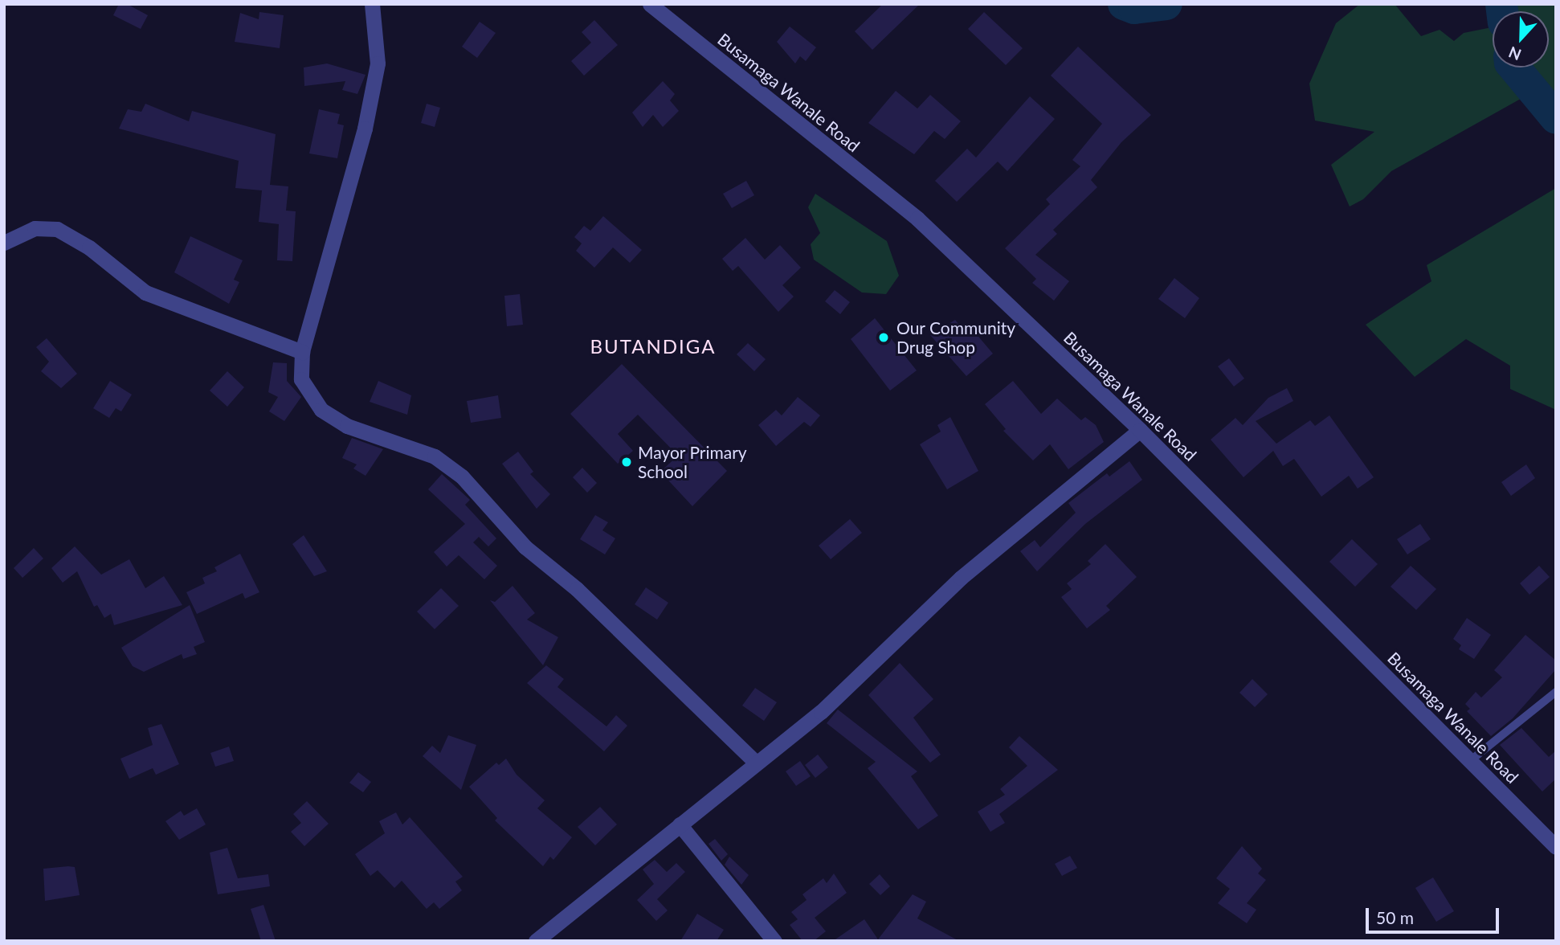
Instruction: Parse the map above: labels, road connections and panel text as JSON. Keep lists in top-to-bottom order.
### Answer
{
  "streets": {
    "street": ["Busamaga Wanale Road"]
  },
  "districts": ["BUTANDIGA"],
  "places": ["Our Community Drug Shop", "Mayor Primary School"],
  "scale_bar": "50 m",
  "north": "bottom"
}
